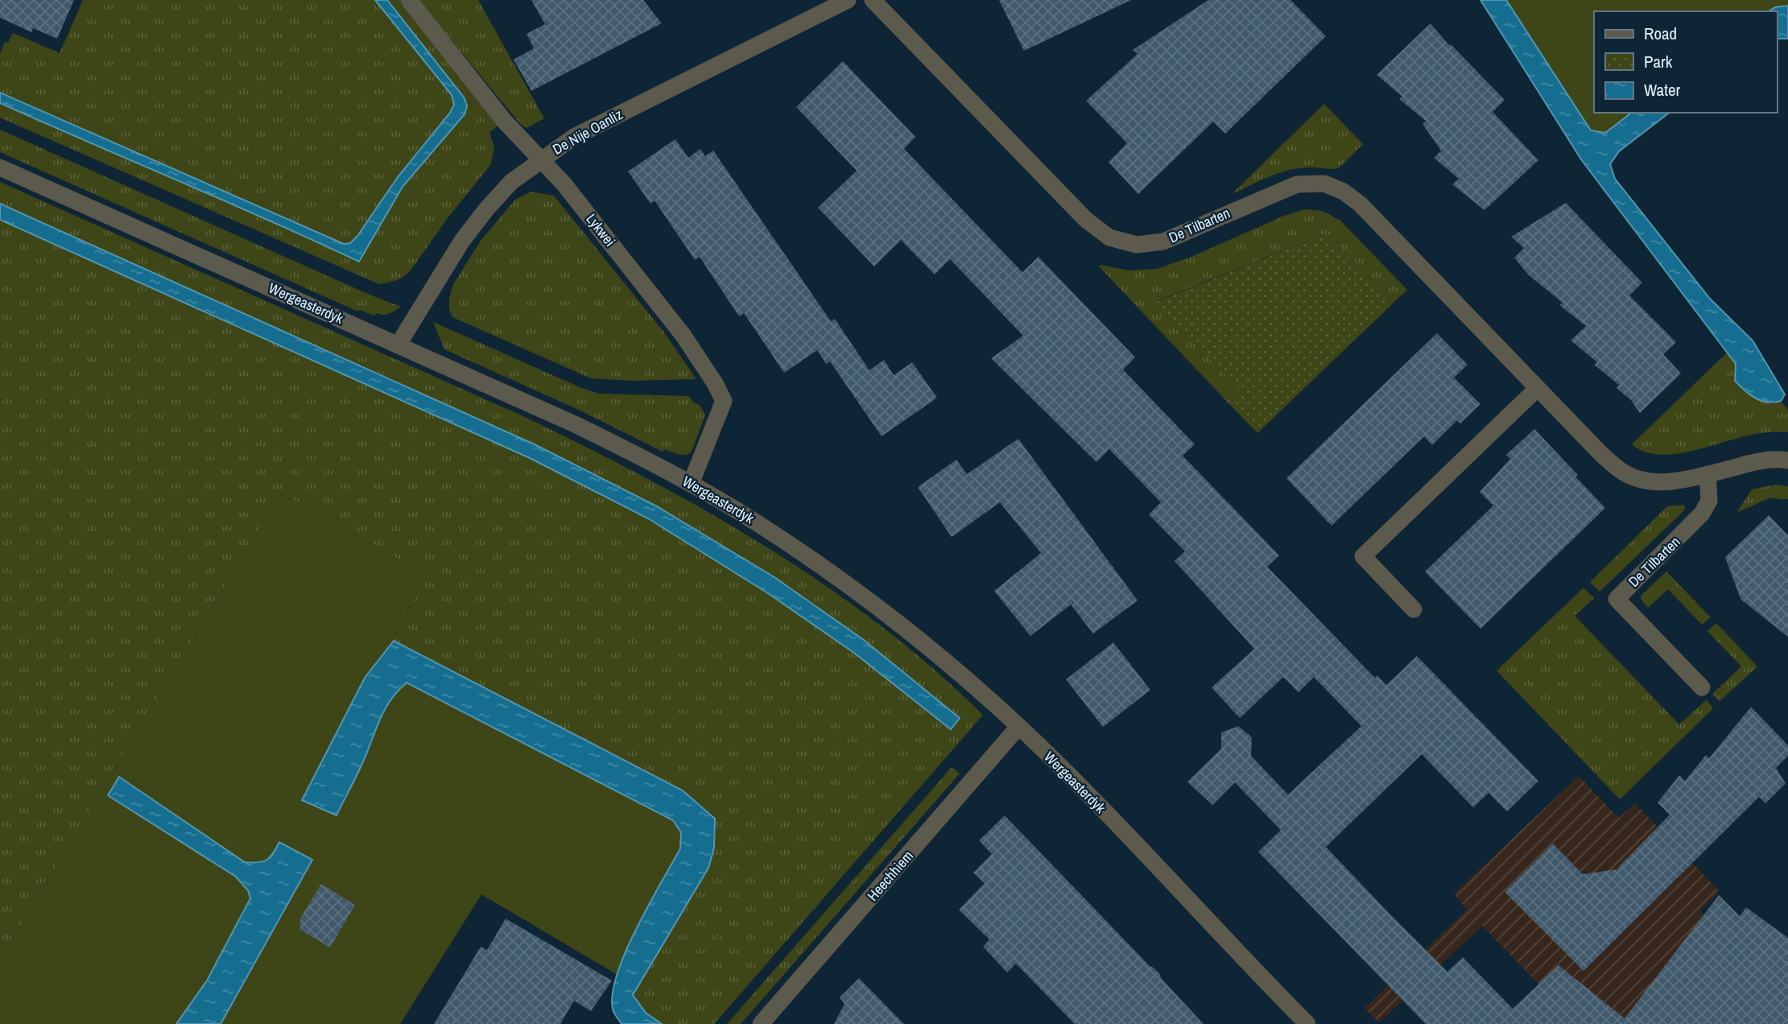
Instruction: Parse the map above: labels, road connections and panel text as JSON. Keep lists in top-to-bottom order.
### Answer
{
  "streets": {
    "street": [
      "De Nije Oanliz",
      "De Tilbarten",
      "Lykwei",
      "Wergeasterdyk",
      "Heechhiem"
    ]
  },
  "crossings": [
    ["De Nije Oanliz", "Lykwei"],
    ["De Nije Oanliz", "Wergeasterdyk"],
    ["Lykwei", "Wergeasterdyk"],
    ["Wergeasterdyk", "Heechhiem"]
  ],
  "legend": ["Road", "Park", "Water"]
}
